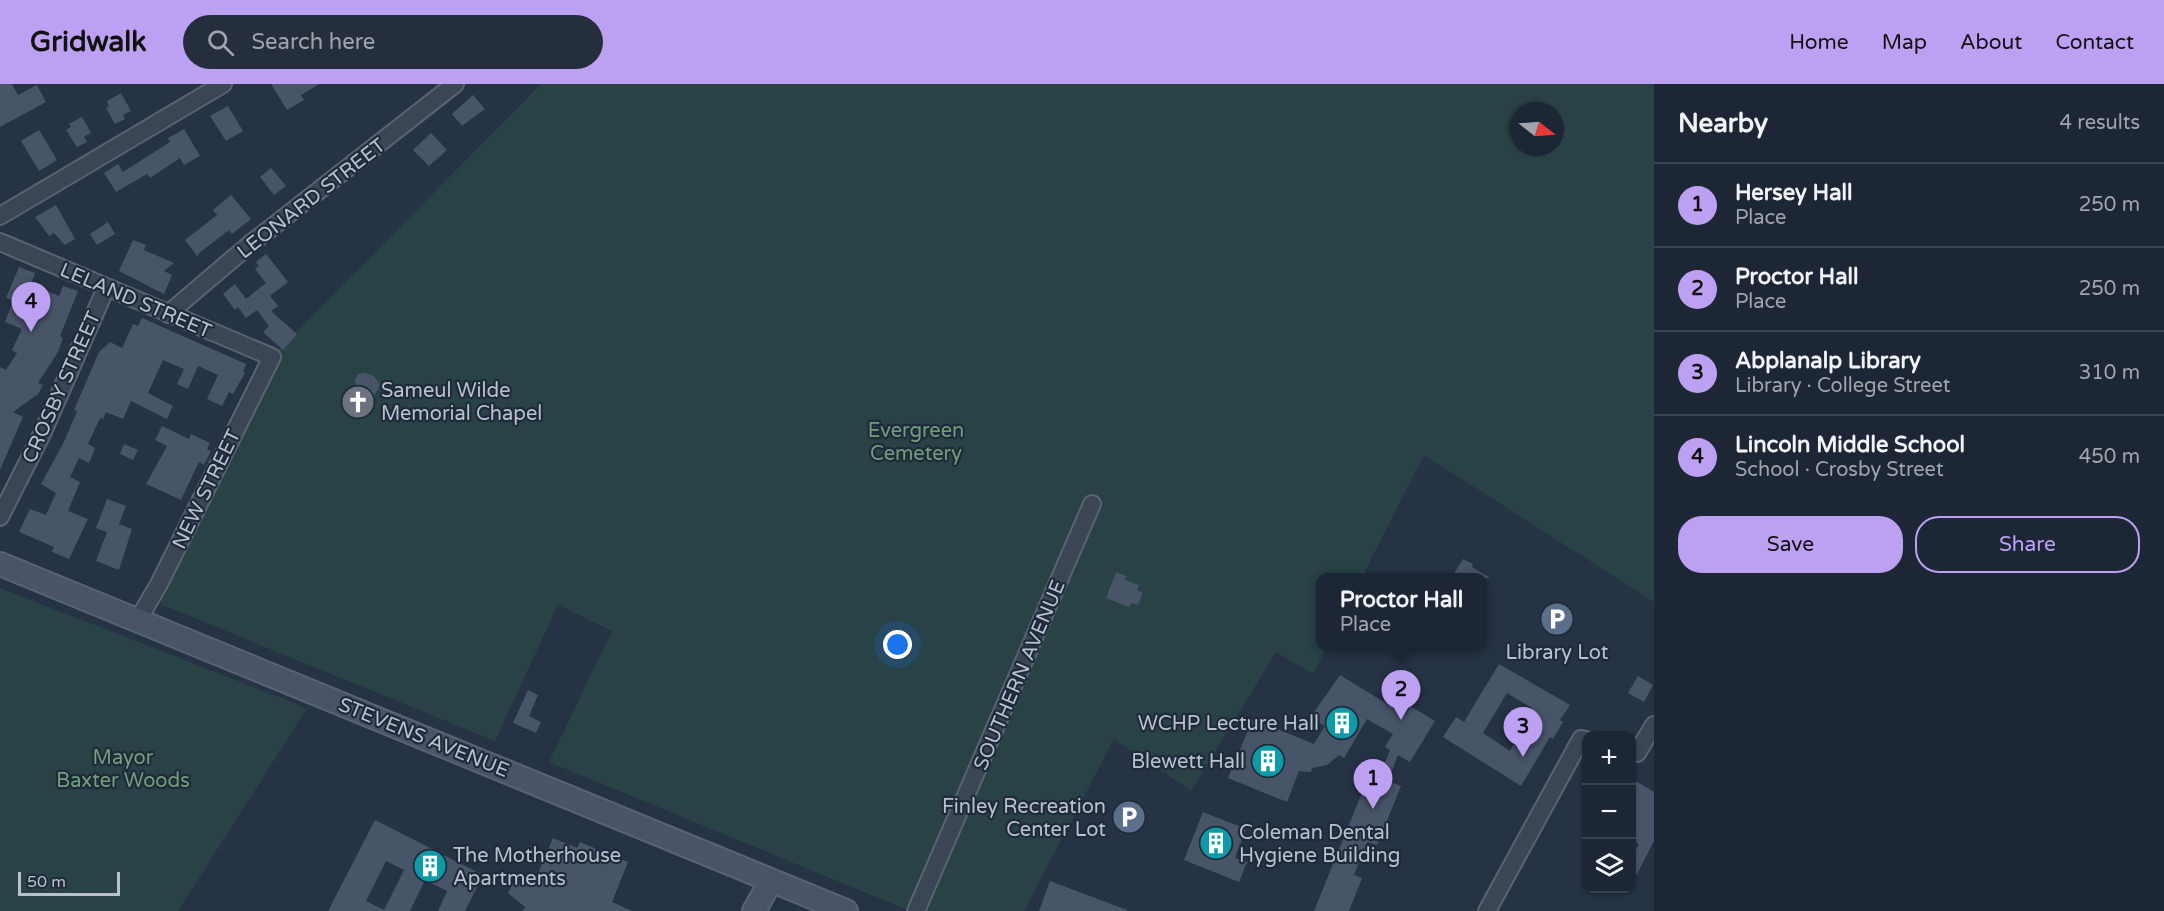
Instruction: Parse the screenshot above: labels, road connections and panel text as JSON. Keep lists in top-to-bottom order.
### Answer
{
  "streets": {
    "main road": ["STEVENS AVENUE"],
    "street": [
      "LEONARD STREET",
      "LELAND STREET",
      "CROSBY STREET",
      "NEW STREET",
      "SOUTHERN AVENUE"
    ]
  },
  "crossings": [
    ["LEONARD STREET", "LELAND STREET"],
    ["LELAND STREET", "CROSBY STREET"],
    ["LELAND STREET", "NEW STREET"],
    ["NEW STREET", "STEVENS AVENUE"]
  ],
  "parks": ["Evergreen Cemetery", "Mayor Baxter Woods"],
  "places": {
    "church": ["Sameul Wilde Memorial Chapel"],
    "parking": ["Library Lot", "Finley Recreation Center Lot"],
    "building": [
      "WCHP Lecture Hall",
      "Blewett Hall",
      "Coleman Dental Hygiene Building",
      "The Motherhouse Apartments"
    ]
  },
  "scale_bar": "50 m",
  "north": "right",
  "page": {
    "header": "Gridwalk",
    "search": "Search here",
    "nav": [
      "Home",
      "Map",
      "About",
      "Contact"
    ],
    "heading": ["Nearby", "4 results"],
    "list": [
      {
        "mark": "1",
        "name": "Hersey Hall",
        "note": "Place",
        "value": "250 m"
      },
      {
        "mark": "2",
        "name": "Proctor Hall",
        "note": "Place",
        "value": "250 m"
      },
      {
        "mark": "3",
        "name": "Abplanalp Library",
        "note": "Library · College Street",
        "value": "310 m"
      },
      {
        "mark": "4",
        "name": "Lincoln Middle School",
        "note": "School · Crosby Street",
        "value": "450 m"
      }
    ],
    "pins": [
      "4",
      "2",
      "3",
      "1"
    ],
    "buttons": ["Save", "Share"],
    "popup": ["Proctor Hall", "Place"],
    "map_buttons": ["+", "−"],
    "scale": "50 m"
  }
}
